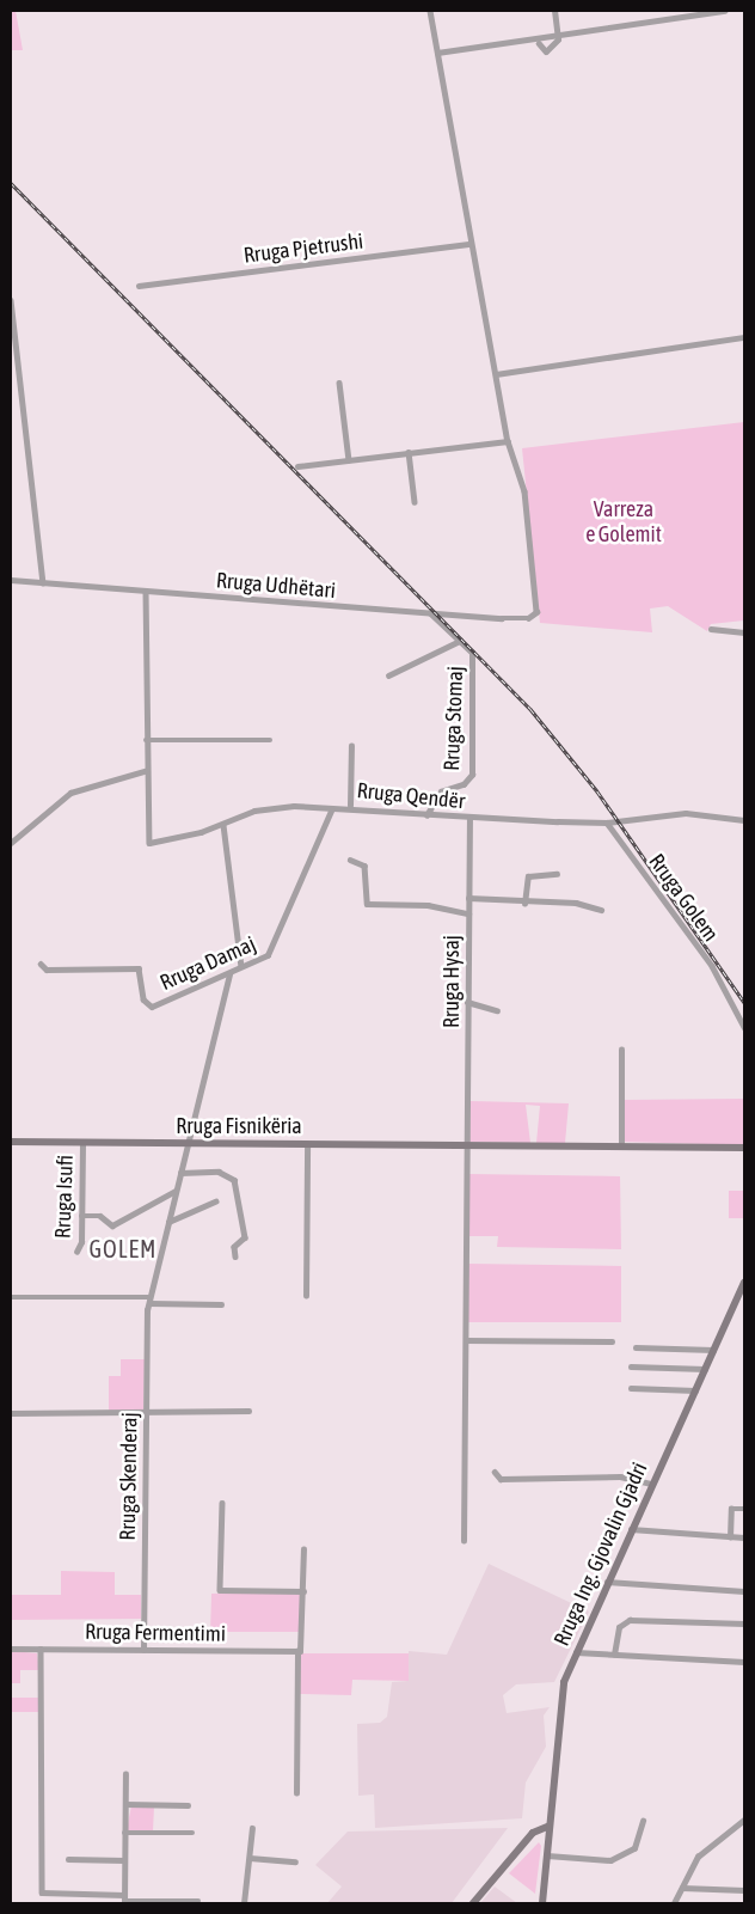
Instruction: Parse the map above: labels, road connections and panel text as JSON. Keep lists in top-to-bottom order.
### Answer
{
  "streets": {
    "street": [
      "Rruga Pjetrushi",
      "Rruga Udhëtari",
      "Rruga Stomaj",
      "Rruga Qendër",
      "Rruga Golem",
      "Rruga Damaj",
      "Rruga Hysaj",
      "Rruga Fisnikëria",
      "Rruga Isufi",
      "Rruga Skenderaj",
      "Rruga Ing. Gjovalin Gjadri",
      "Rruga Fermentimi"
    ]
  },
  "crossings": [
    ["Rruga Udhëtari", "Rruga Stomaj"],
    ["Rruga Udhëtari", "Rruga Qendër"],
    ["Rruga Stomaj", "Rruga Qendër"],
    ["Rruga Qendër", "Rruga Golem"],
    ["Rruga Qendër", "Rruga Damaj"],
    ["Rruga Qendër", "Rruga Hysaj"],
    ["Rruga Damaj", "Rruga Skenderaj"],
    ["Rruga Hysaj", "Rruga Fisnikëria"],
    ["Rruga Fisnikëria", "Rruga Isufi"],
    ["Rruga Fisnikëria", "Rruga Skenderaj"],
    ["Rruga Skenderaj", "Rruga Fermentimi"]
  ],
  "districts": ["GOLEM"],
  "parks": ["Varreza e Golemit"]
}
